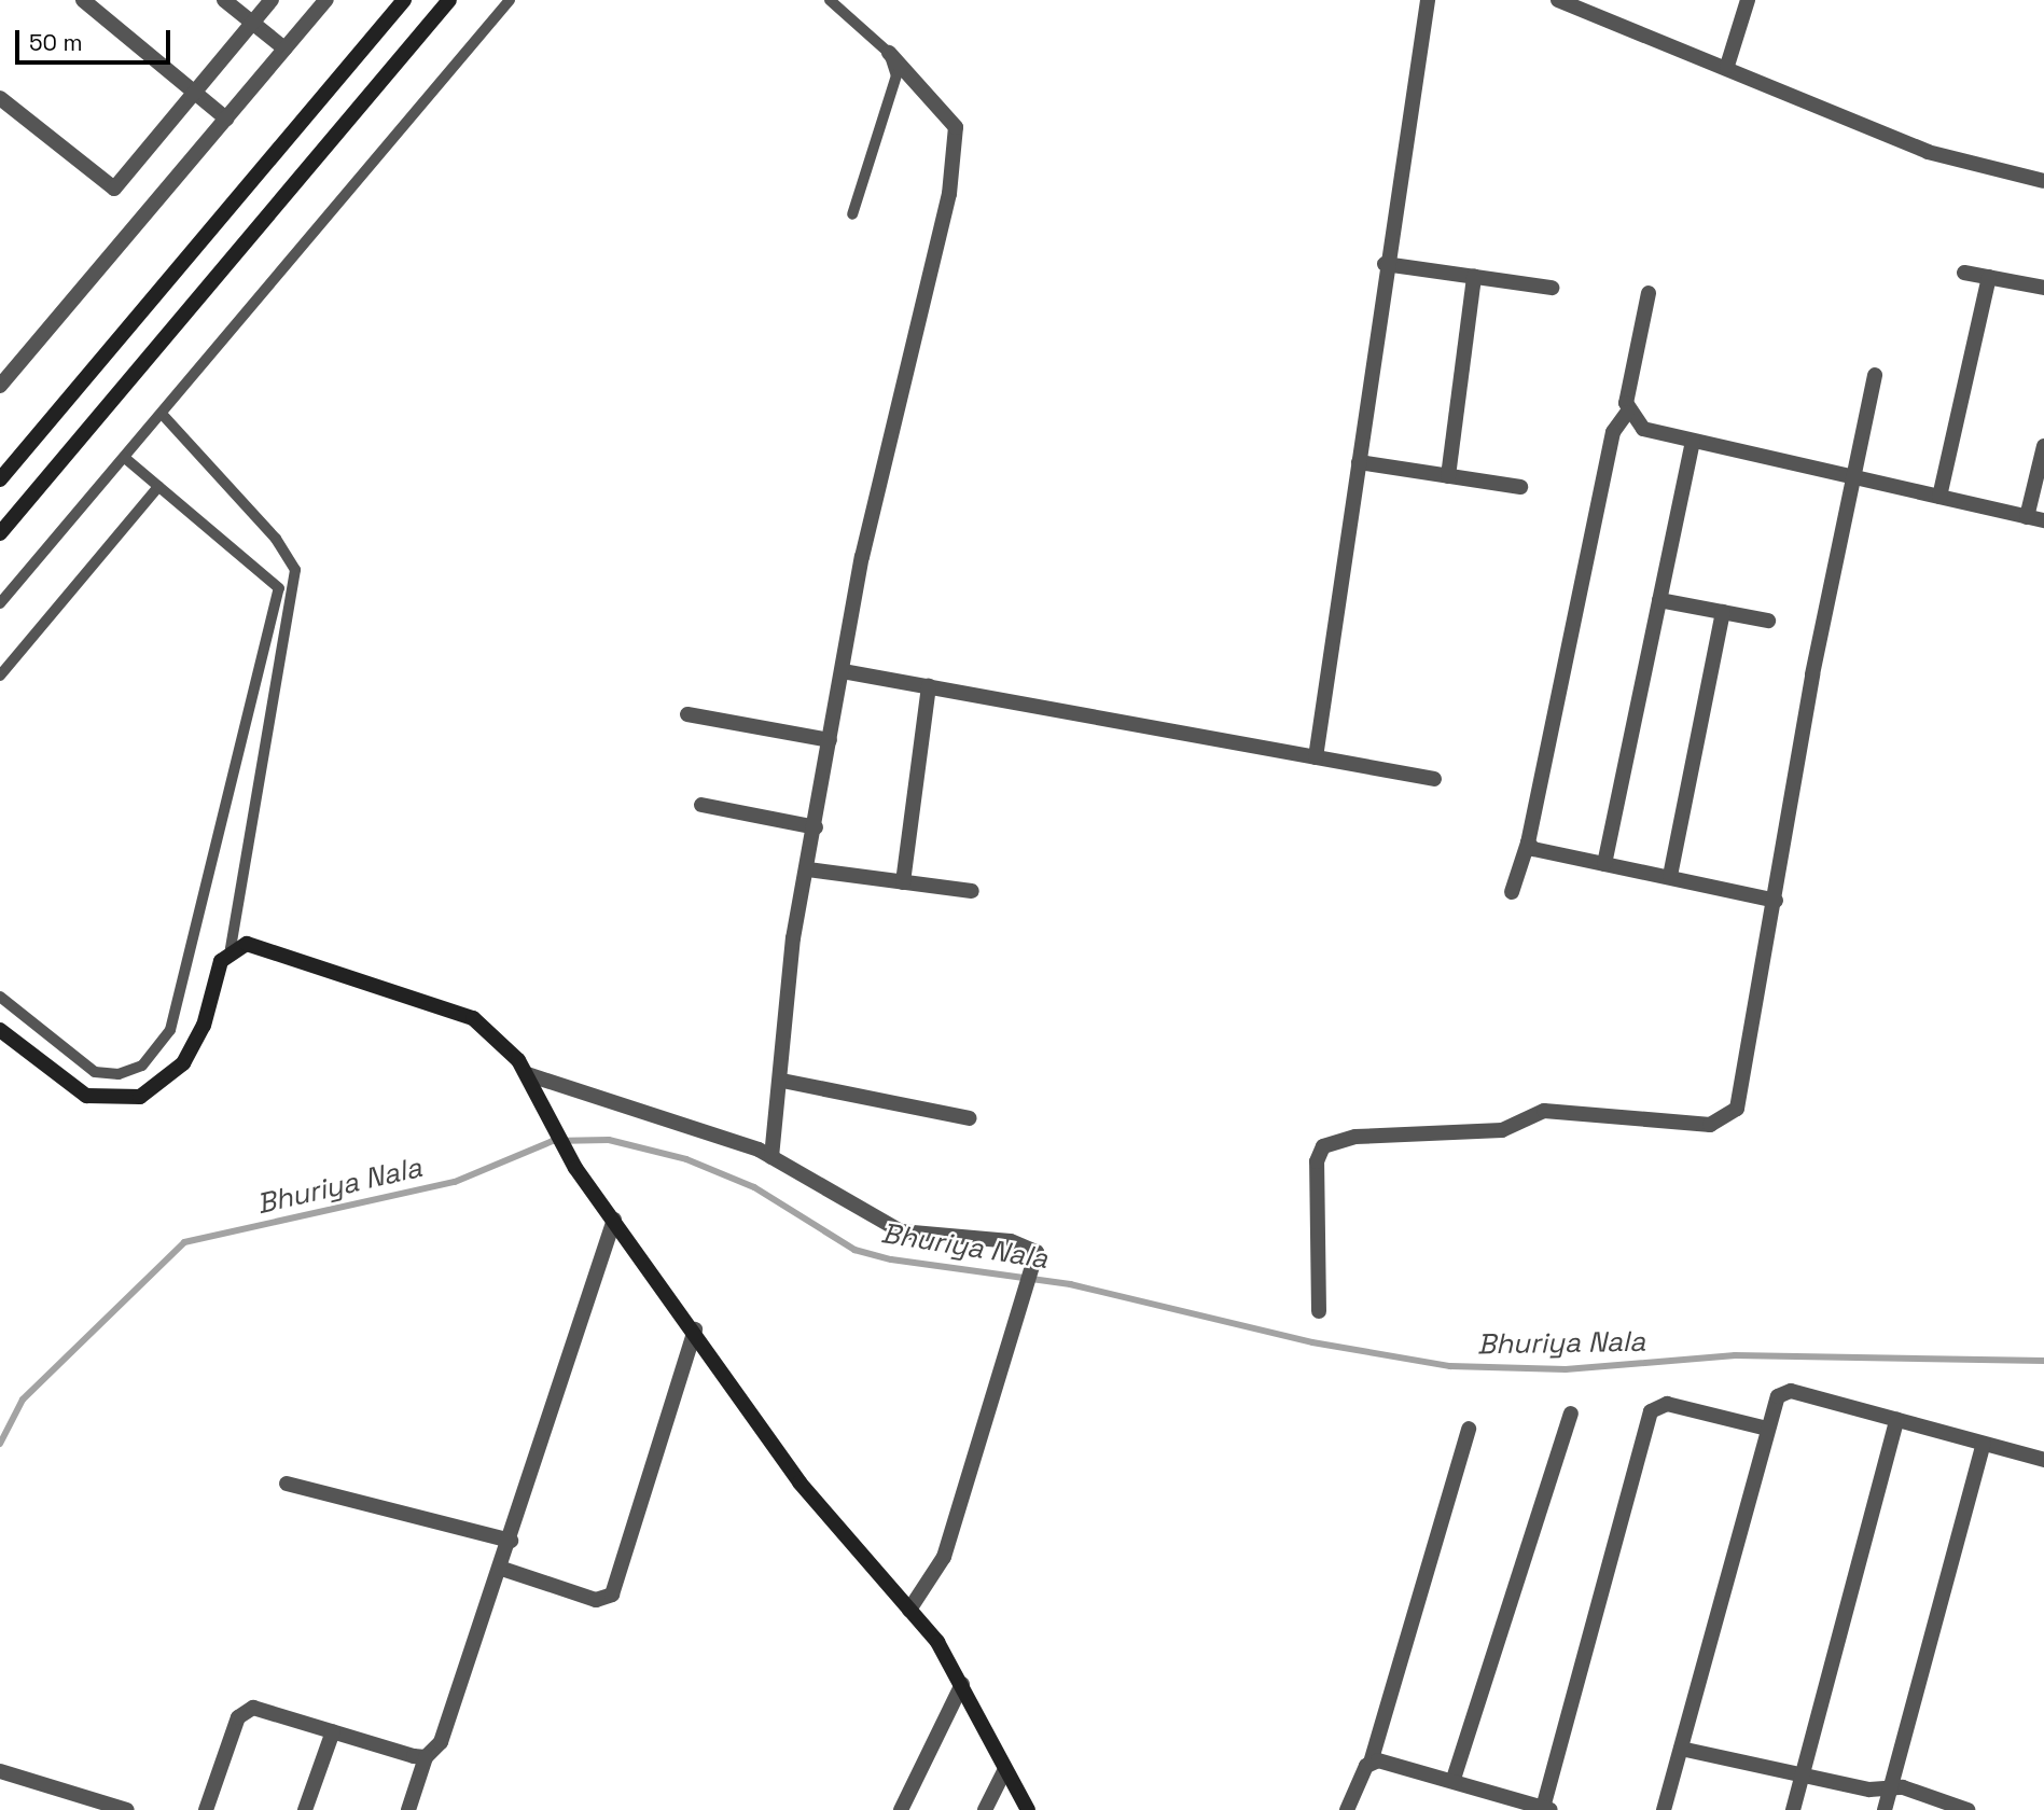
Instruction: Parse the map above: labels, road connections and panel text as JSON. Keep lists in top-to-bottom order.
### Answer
{
  "water": ["Bhuriya Nala"],
  "scale_bar": "50 m"
}
